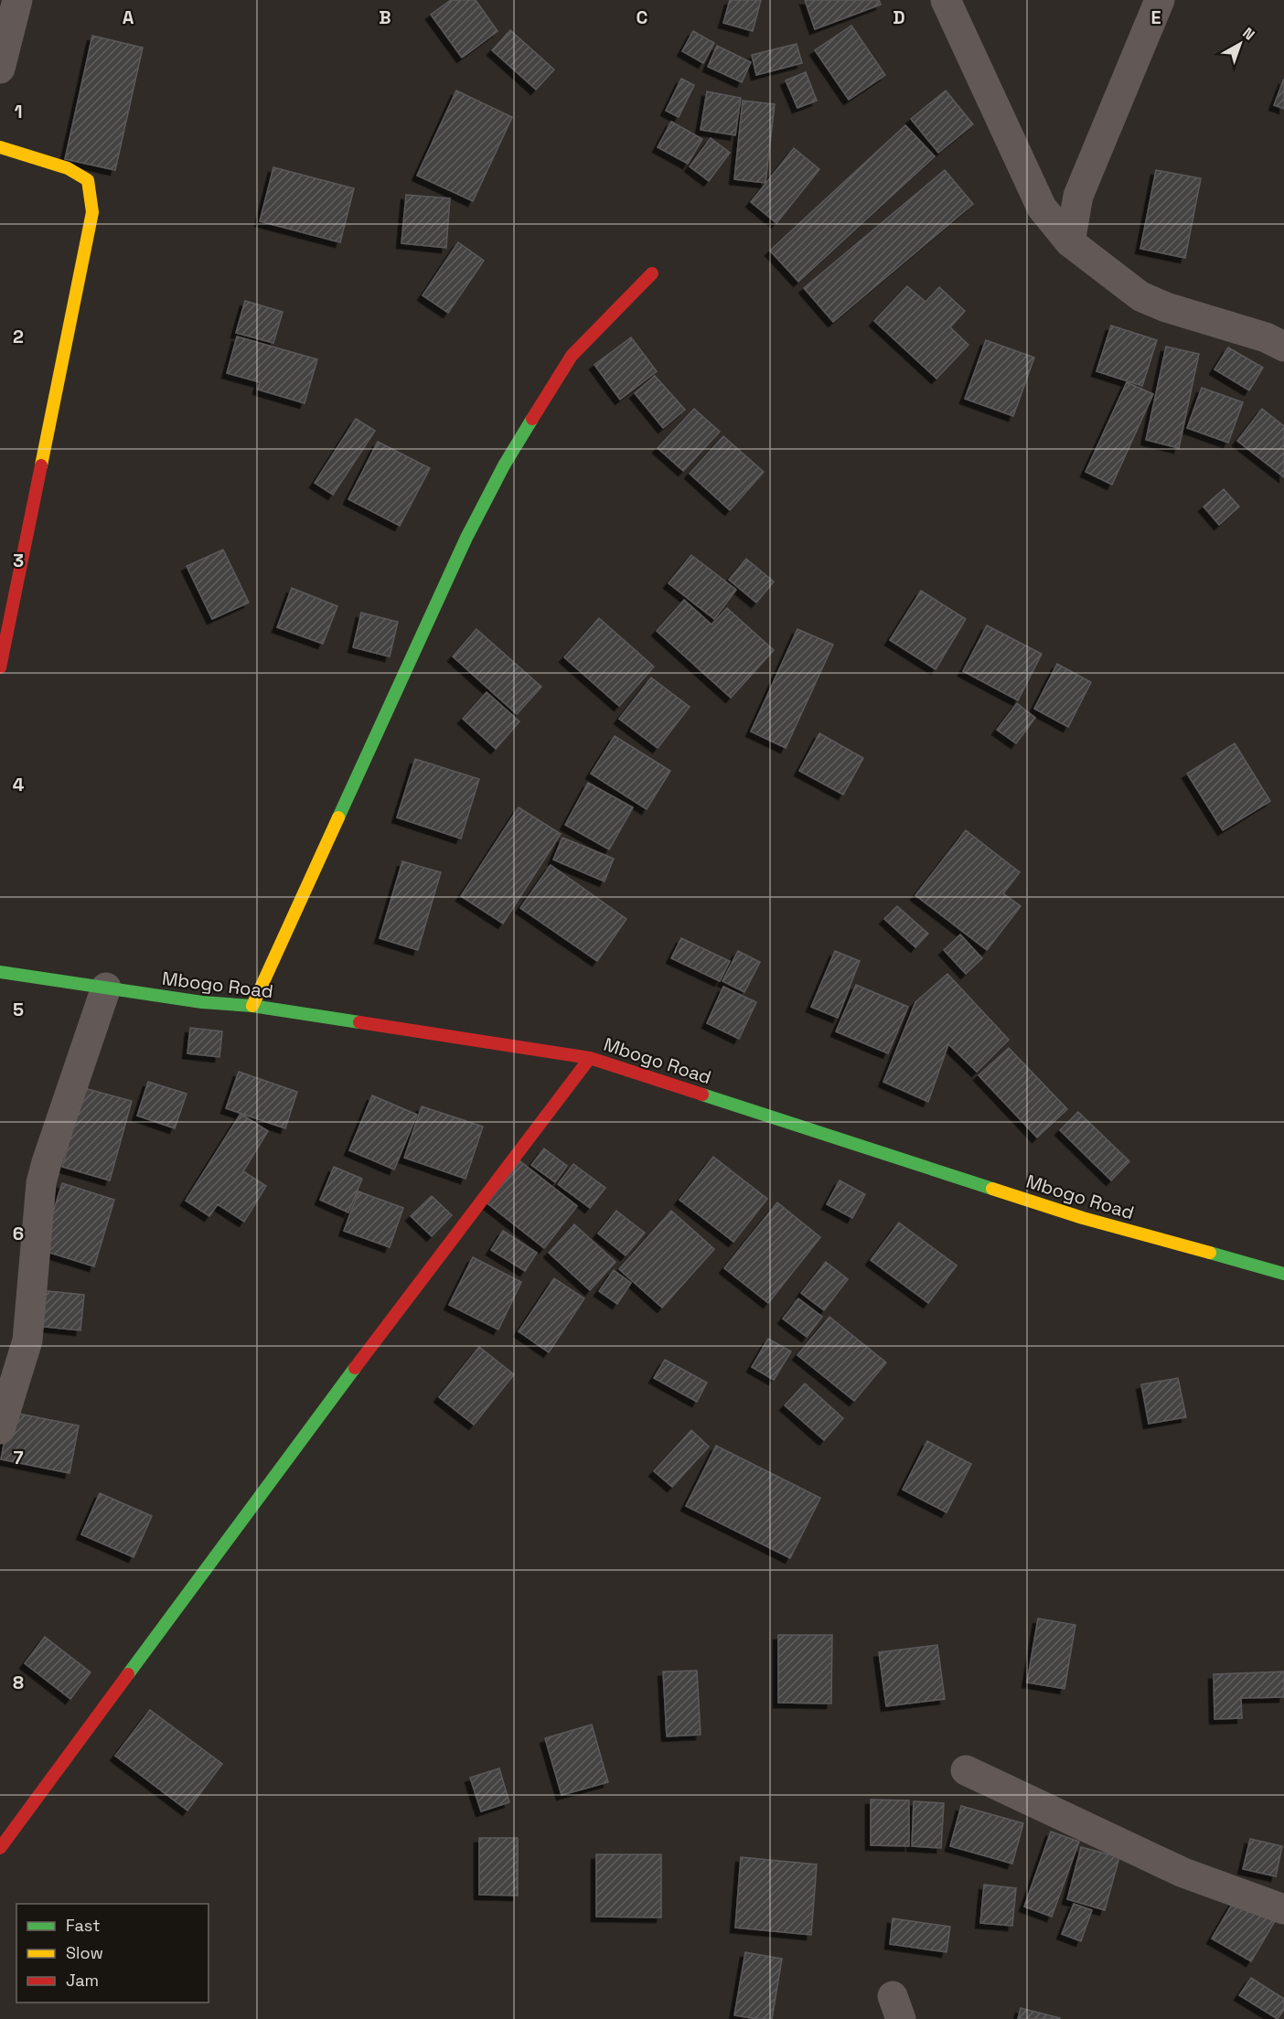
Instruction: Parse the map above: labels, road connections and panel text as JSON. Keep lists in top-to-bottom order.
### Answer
{
  "streets": {
    "street": ["Mbogo Road"]
  },
  "legend": ["Fast", "Slow", "Jam"],
  "north": "top right",
  "grid": {
    "columns": [
      "A",
      "B",
      "C",
      "D",
      "E"
    ],
    "rows": [
      "1",
      "2",
      "3",
      "4",
      "5",
      "6",
      "7",
      "8"
    ]
  }
}
